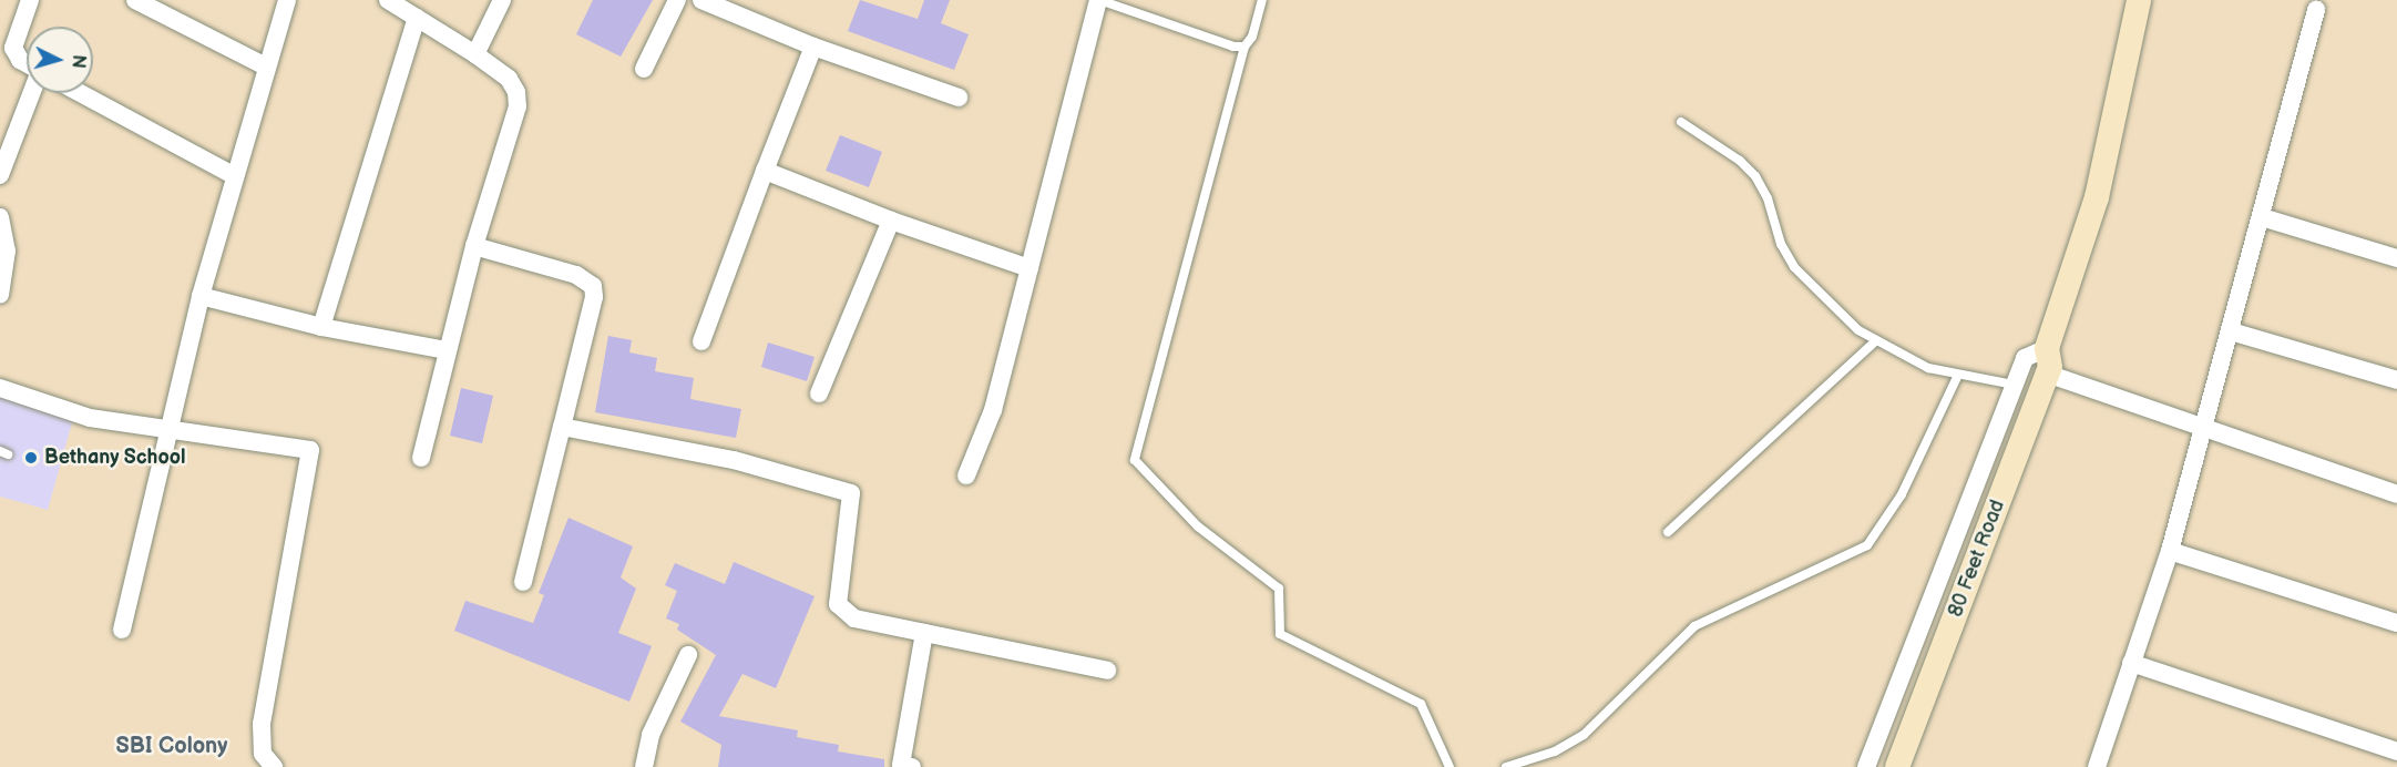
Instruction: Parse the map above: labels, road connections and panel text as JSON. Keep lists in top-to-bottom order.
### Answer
{
  "streets": {
    "street": ["80 Feet Road"]
  },
  "districts": ["SBI Colony"],
  "places": ["Bethany School"],
  "north": "right"
}
